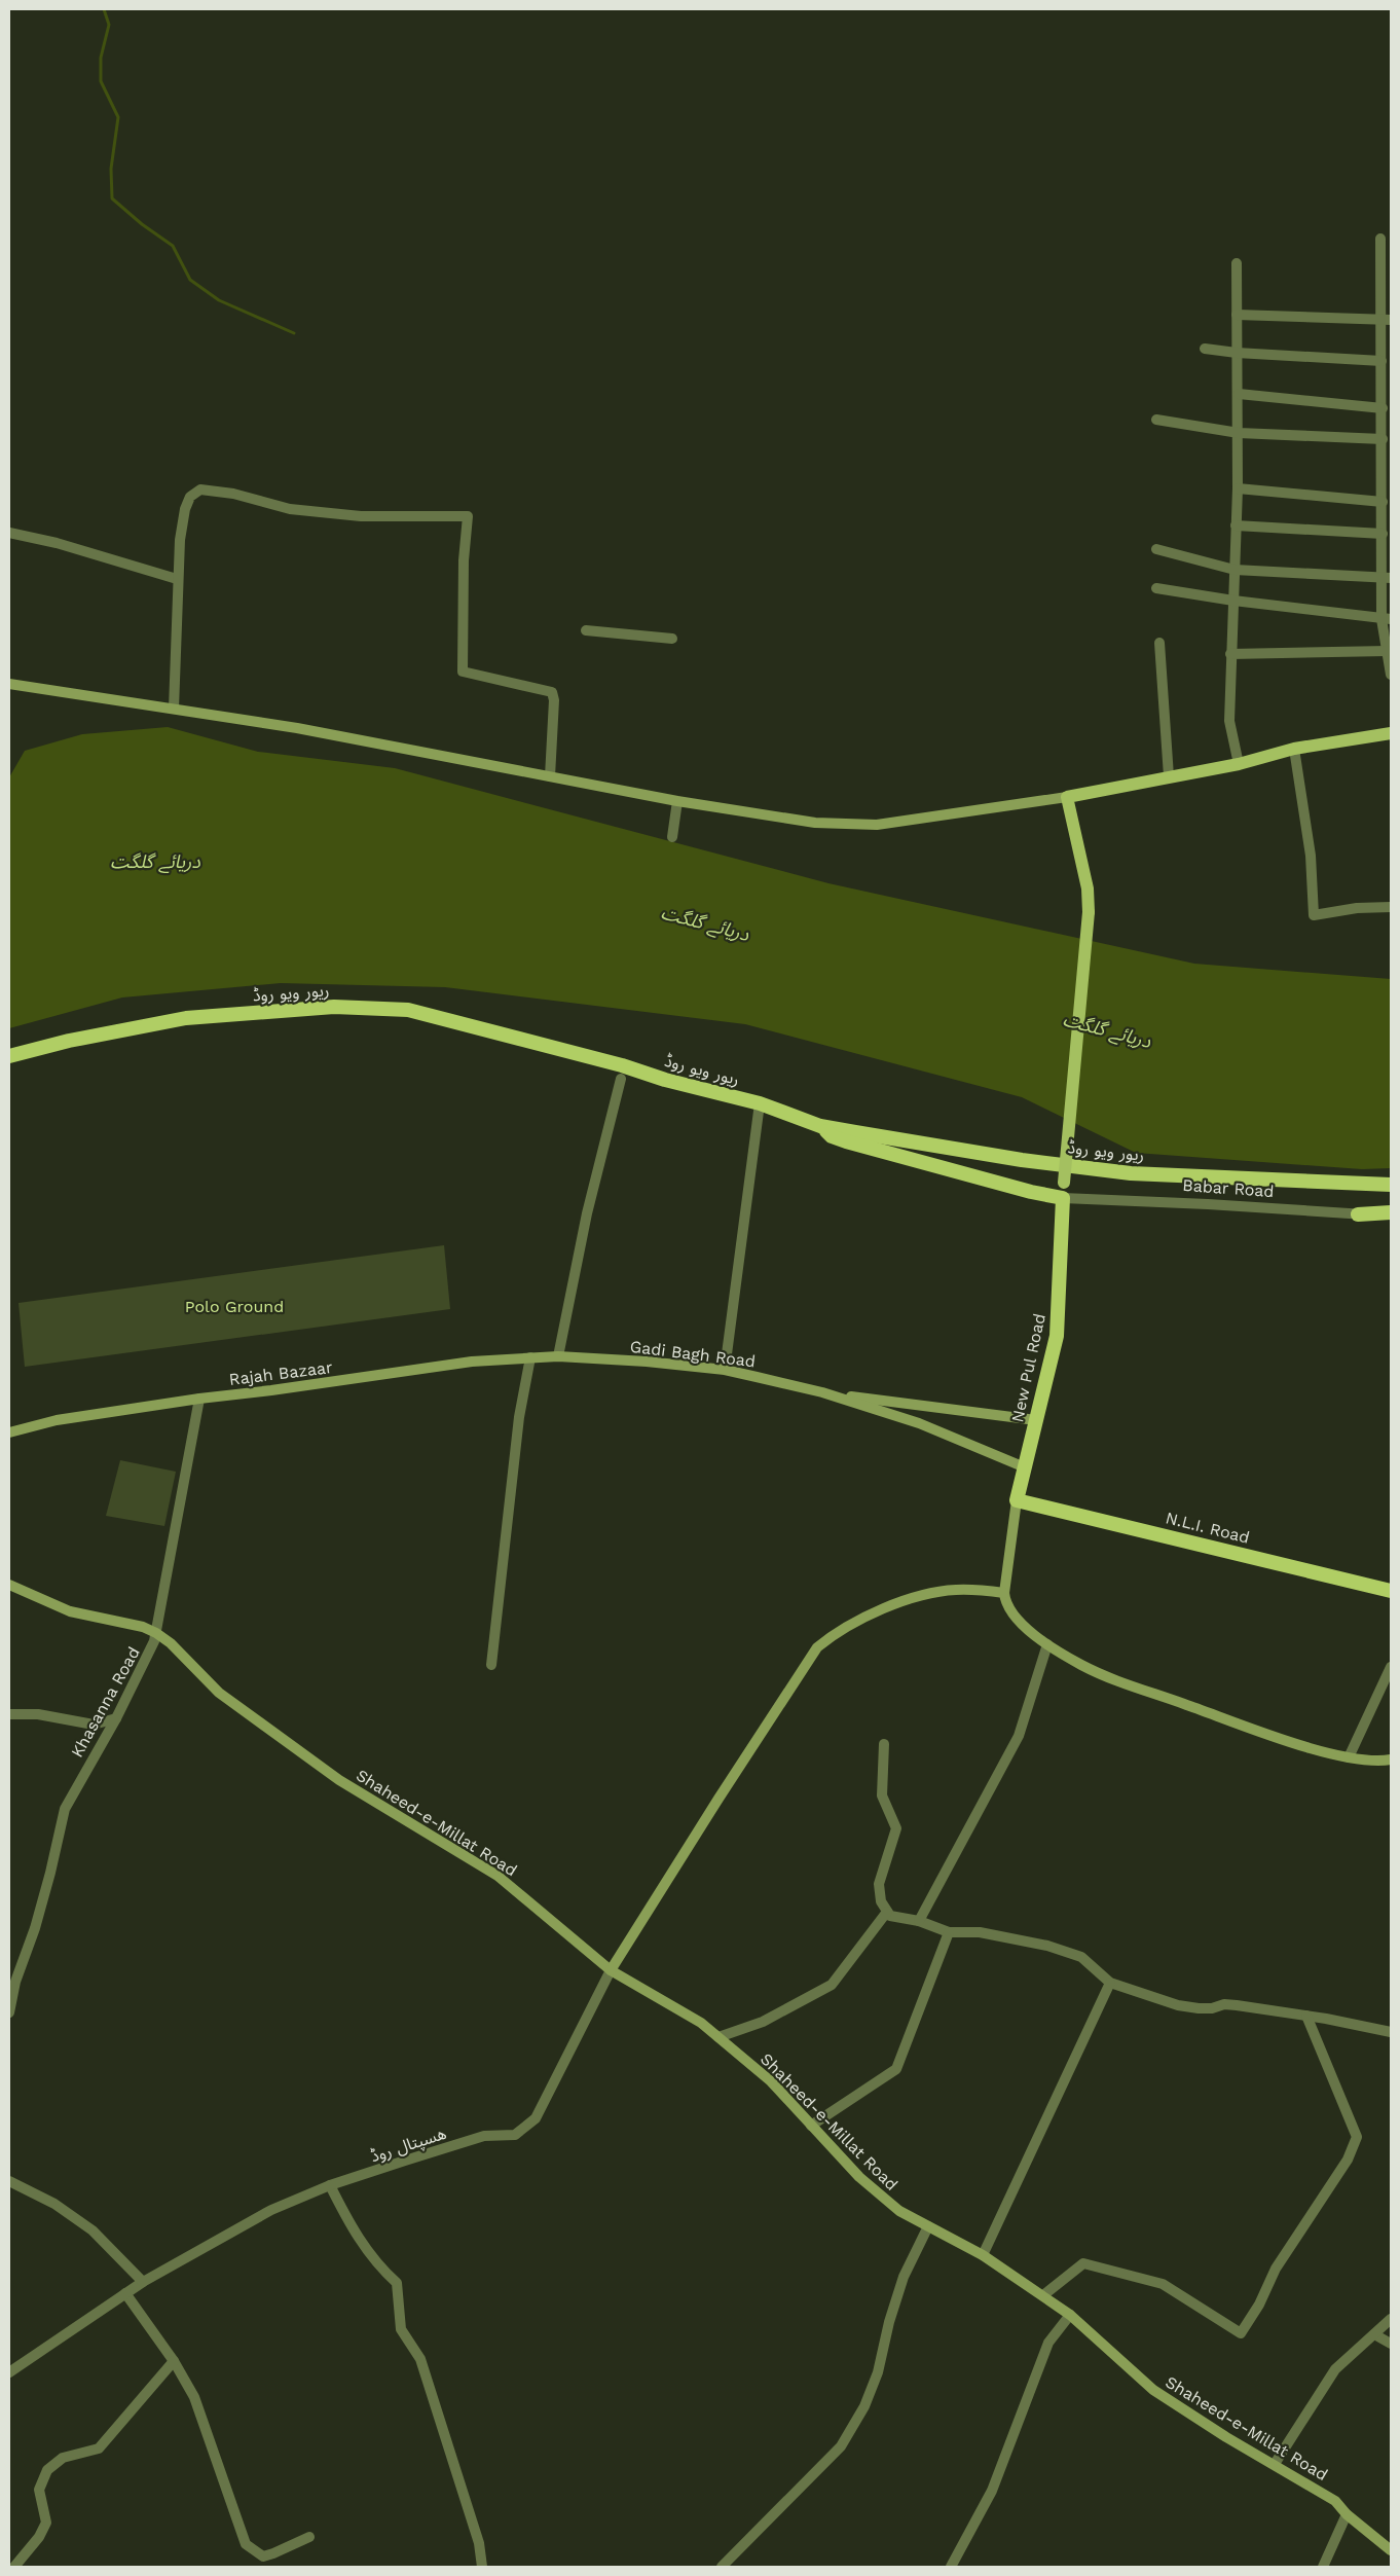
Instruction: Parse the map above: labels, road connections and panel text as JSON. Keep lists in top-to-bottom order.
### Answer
{
  "streets": {
    "highway": ["ریور ویو روڈ", "New Pul Road", "N.L.I. Road"],
    "main road": ["Gadi Bagh Road", "Rajah Bazaar", "Shaheed-e-Millat Road"],
    "street": ["Babar Road", "Khasanna Road", "ھسپتال روڈ"]
  },
  "crossings": [
    ["Babar Road", "New Pul Road"],
    ["Gadi Bagh Road", "New Pul Road"],
    ["Gadi Bagh Road", "Rajah Bazaar"],
    ["Rajah Bazaar", "Khasanna Road"],
    ["Khasanna Road", "Shaheed-e-Millat Road"],
    ["Shaheed-e-Millat Road", "ھسپتال روڈ"]
  ],
  "water": ["دریائے گلگت"],
  "parks": ["Polo Ground"]
}
